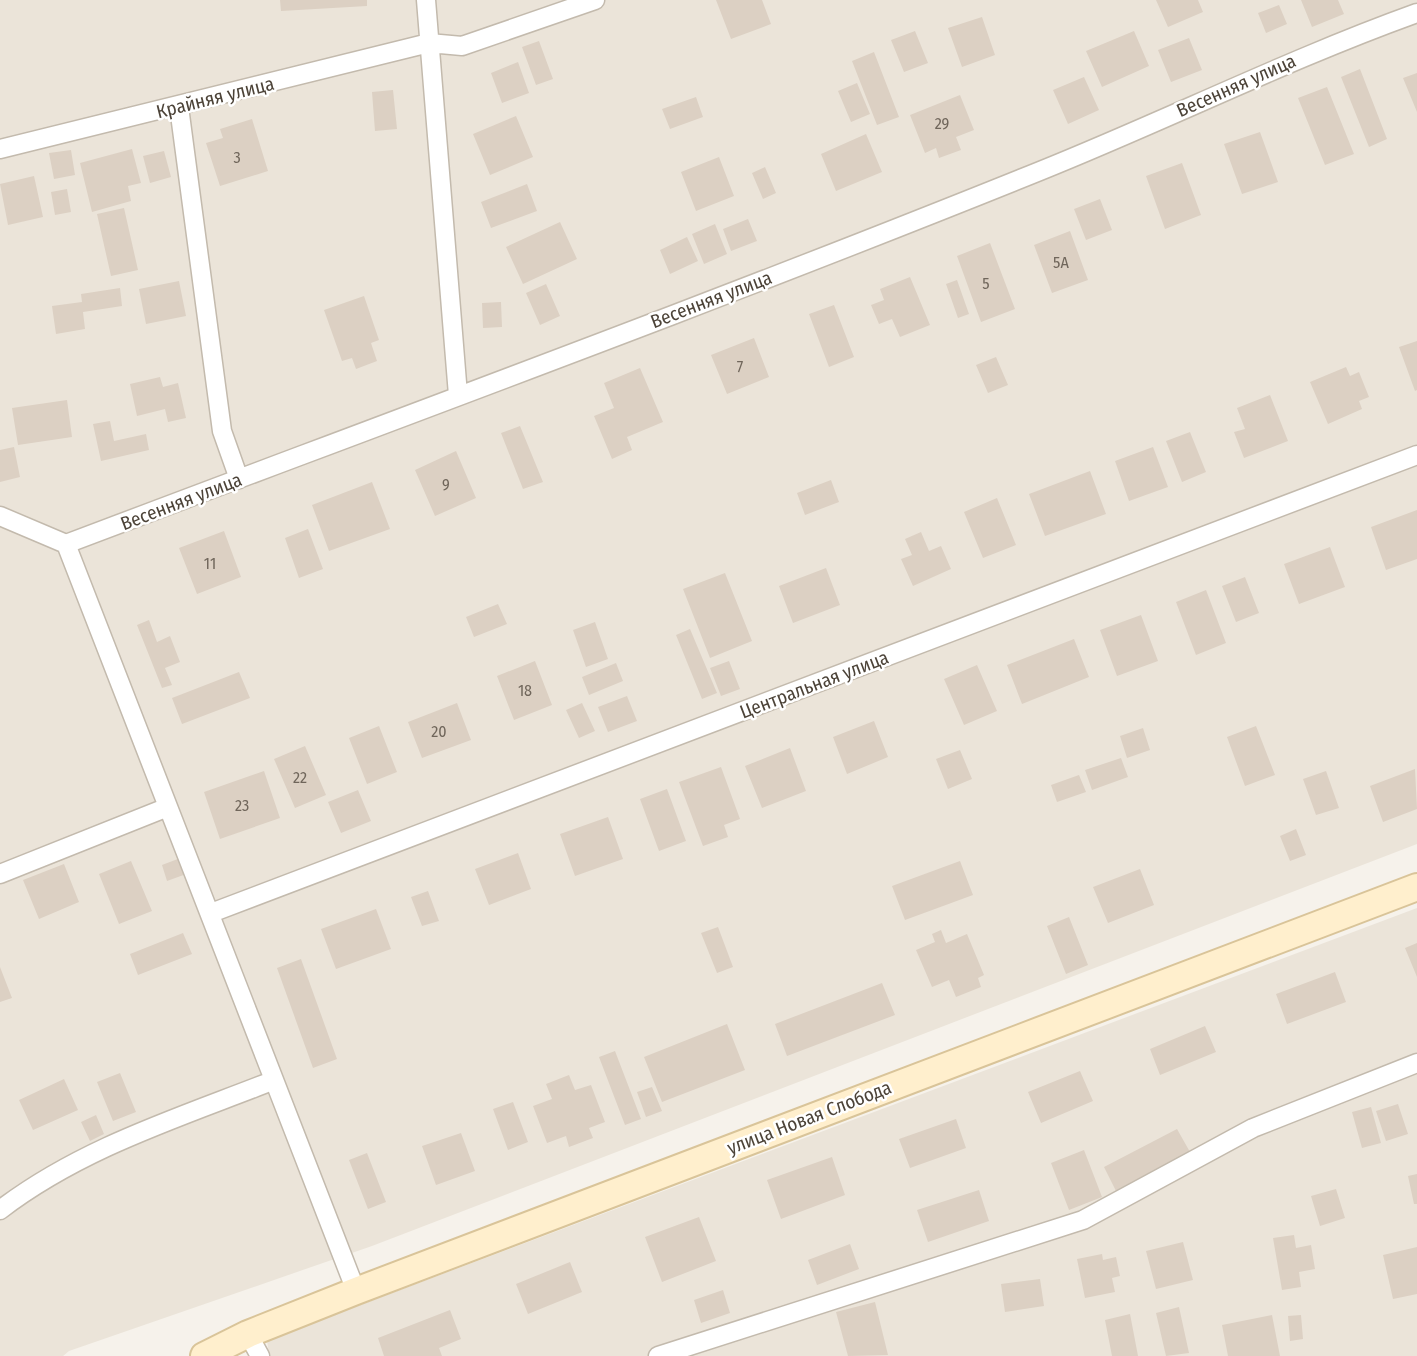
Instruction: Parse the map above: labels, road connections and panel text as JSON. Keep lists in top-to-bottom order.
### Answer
{
  "streets": {
    "street": [
      "Весенняя улица",
      "Крайняя улица",
      "Центральная улица",
      "улица Новая Слобода"
    ]
  },
  "house_numbers": [
    "29",
    "3",
    "5А",
    "5",
    "7",
    "9",
    "11",
    "18",
    "20",
    "22",
    "23"
  ]
}
